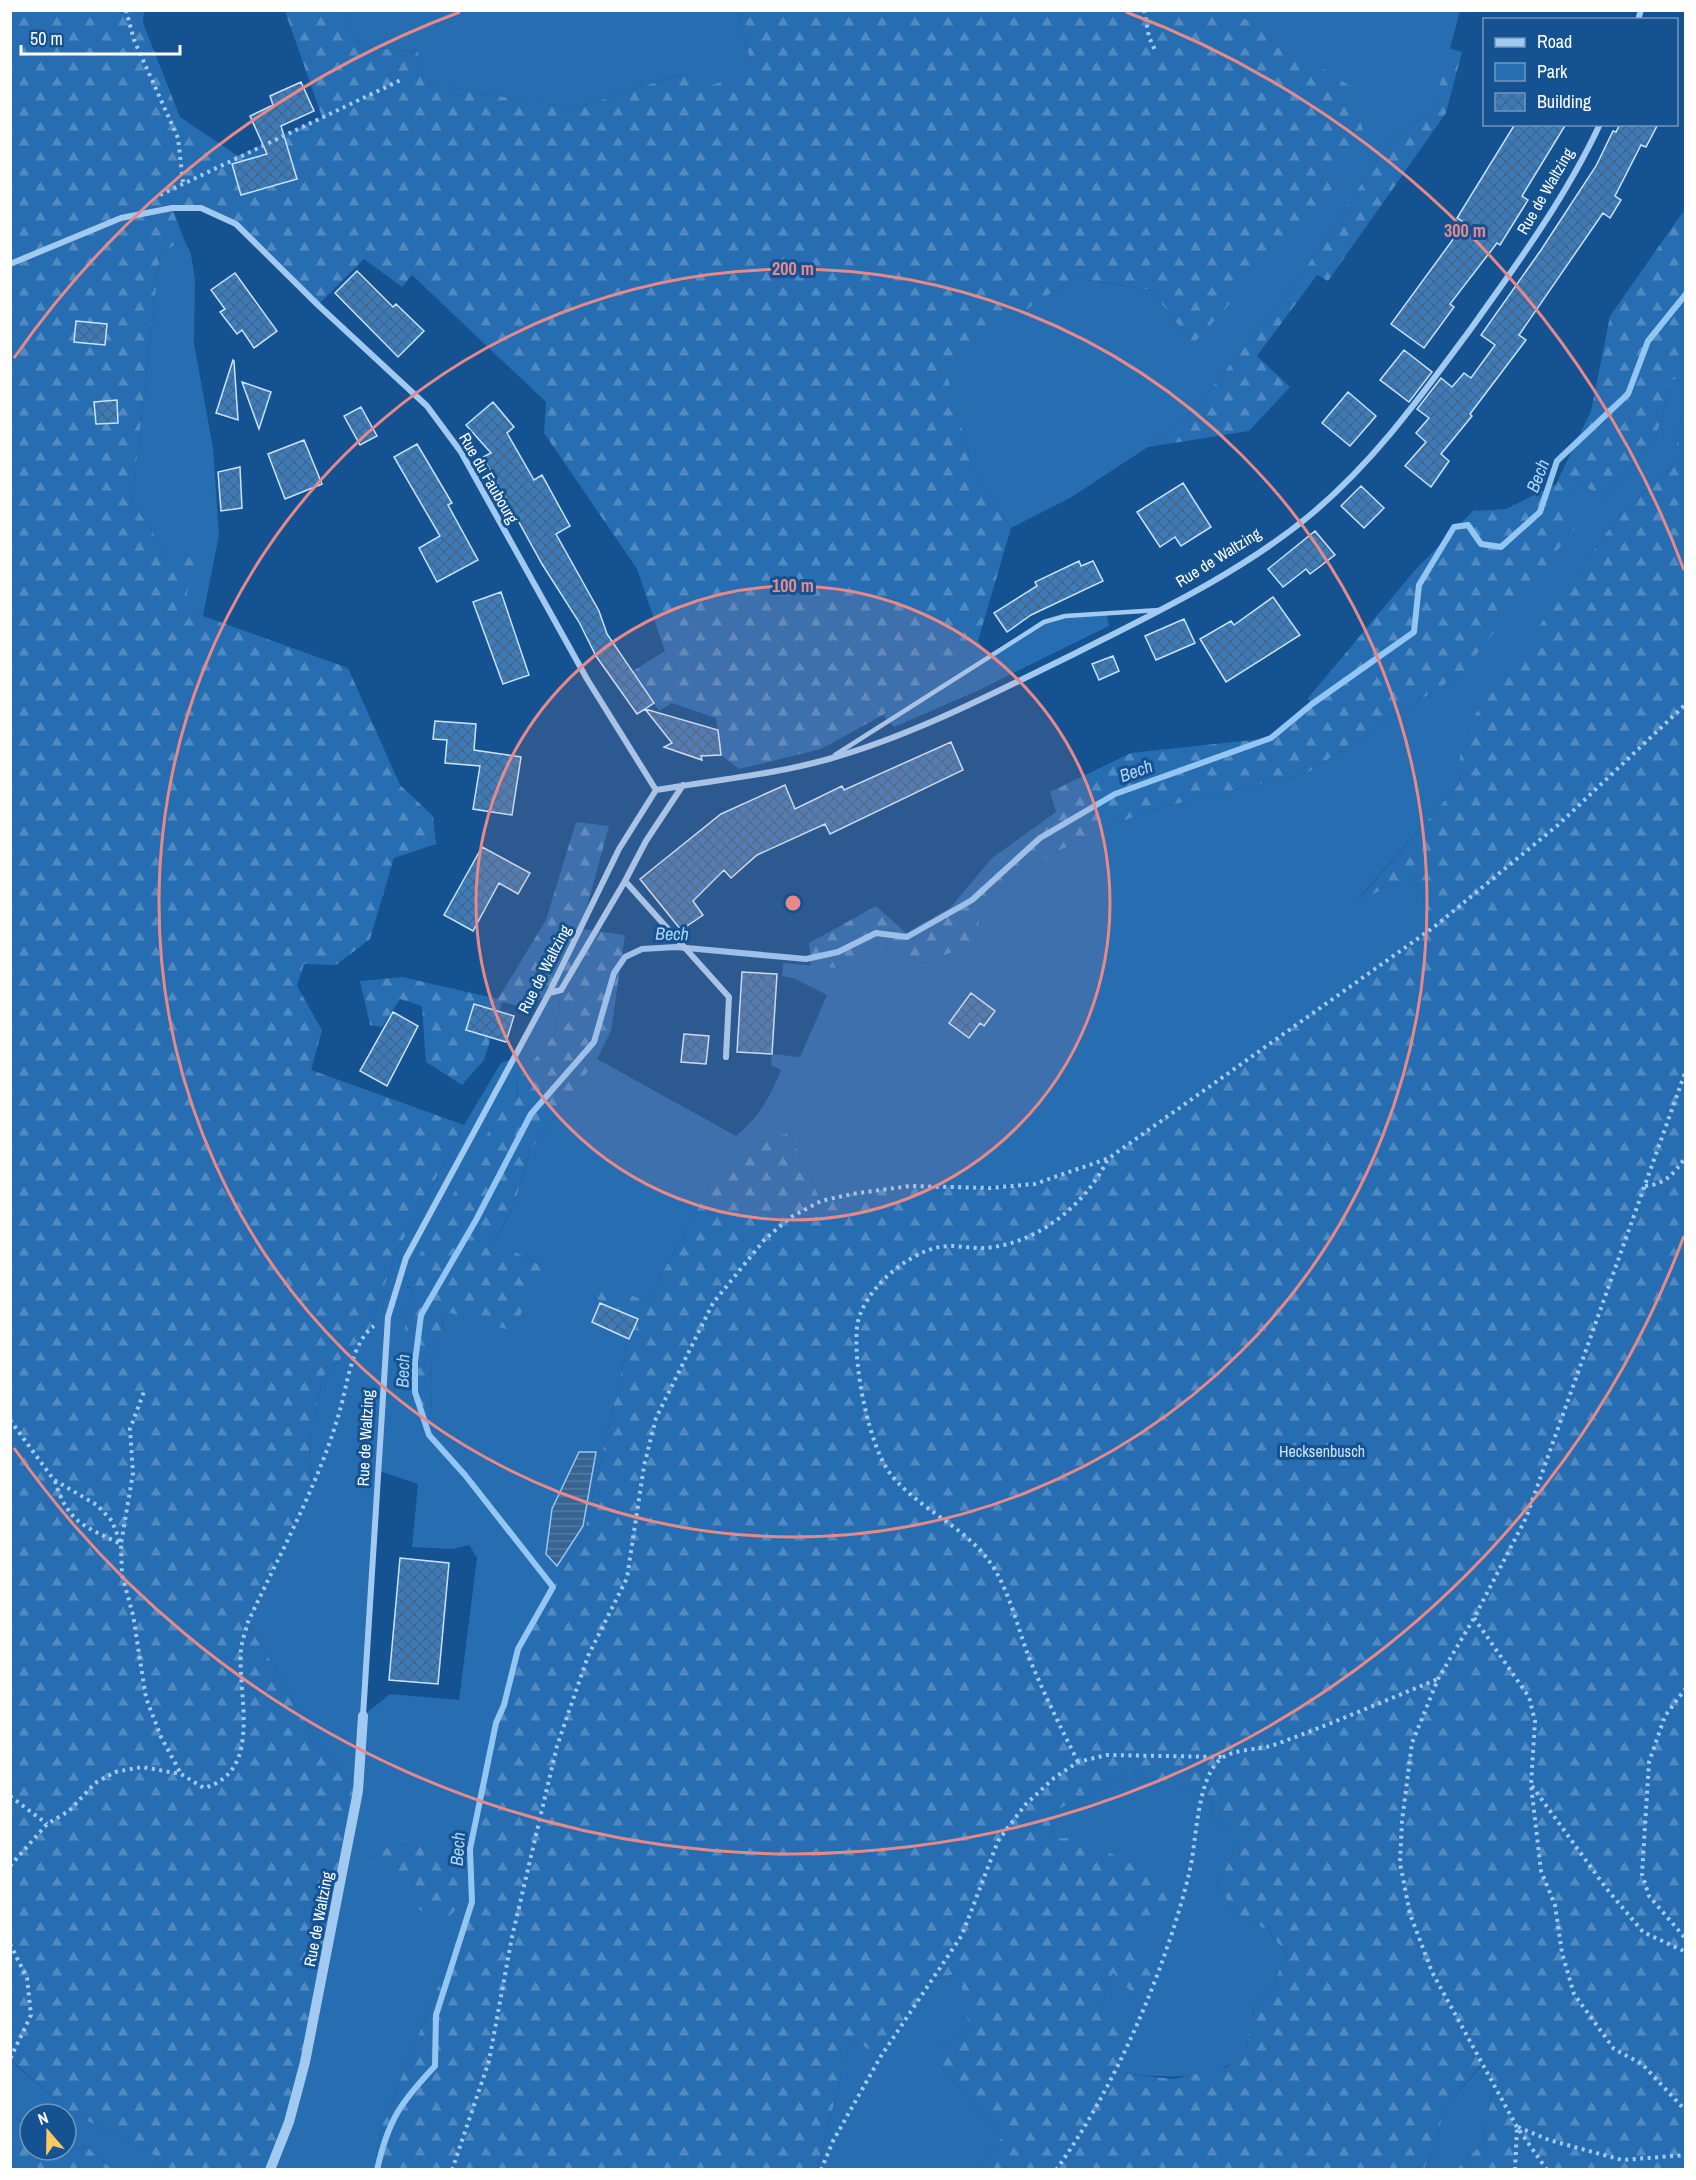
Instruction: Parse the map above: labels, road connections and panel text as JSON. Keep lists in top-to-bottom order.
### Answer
{
  "streets": {
    "street": ["Rue de Waltzing", "Rue du Faubourg"]
  },
  "crossings": [
    ["Rue de Waltzing", "Rue du Faubourg"]
  ],
  "water": ["Bech"],
  "parks": ["Hecksenbusch"],
  "legend": ["Road", "Park", "Building"],
  "scale_bar": "50 m",
  "north": "top",
  "rings": ["300 m", "200 m", "100 m"]
}
